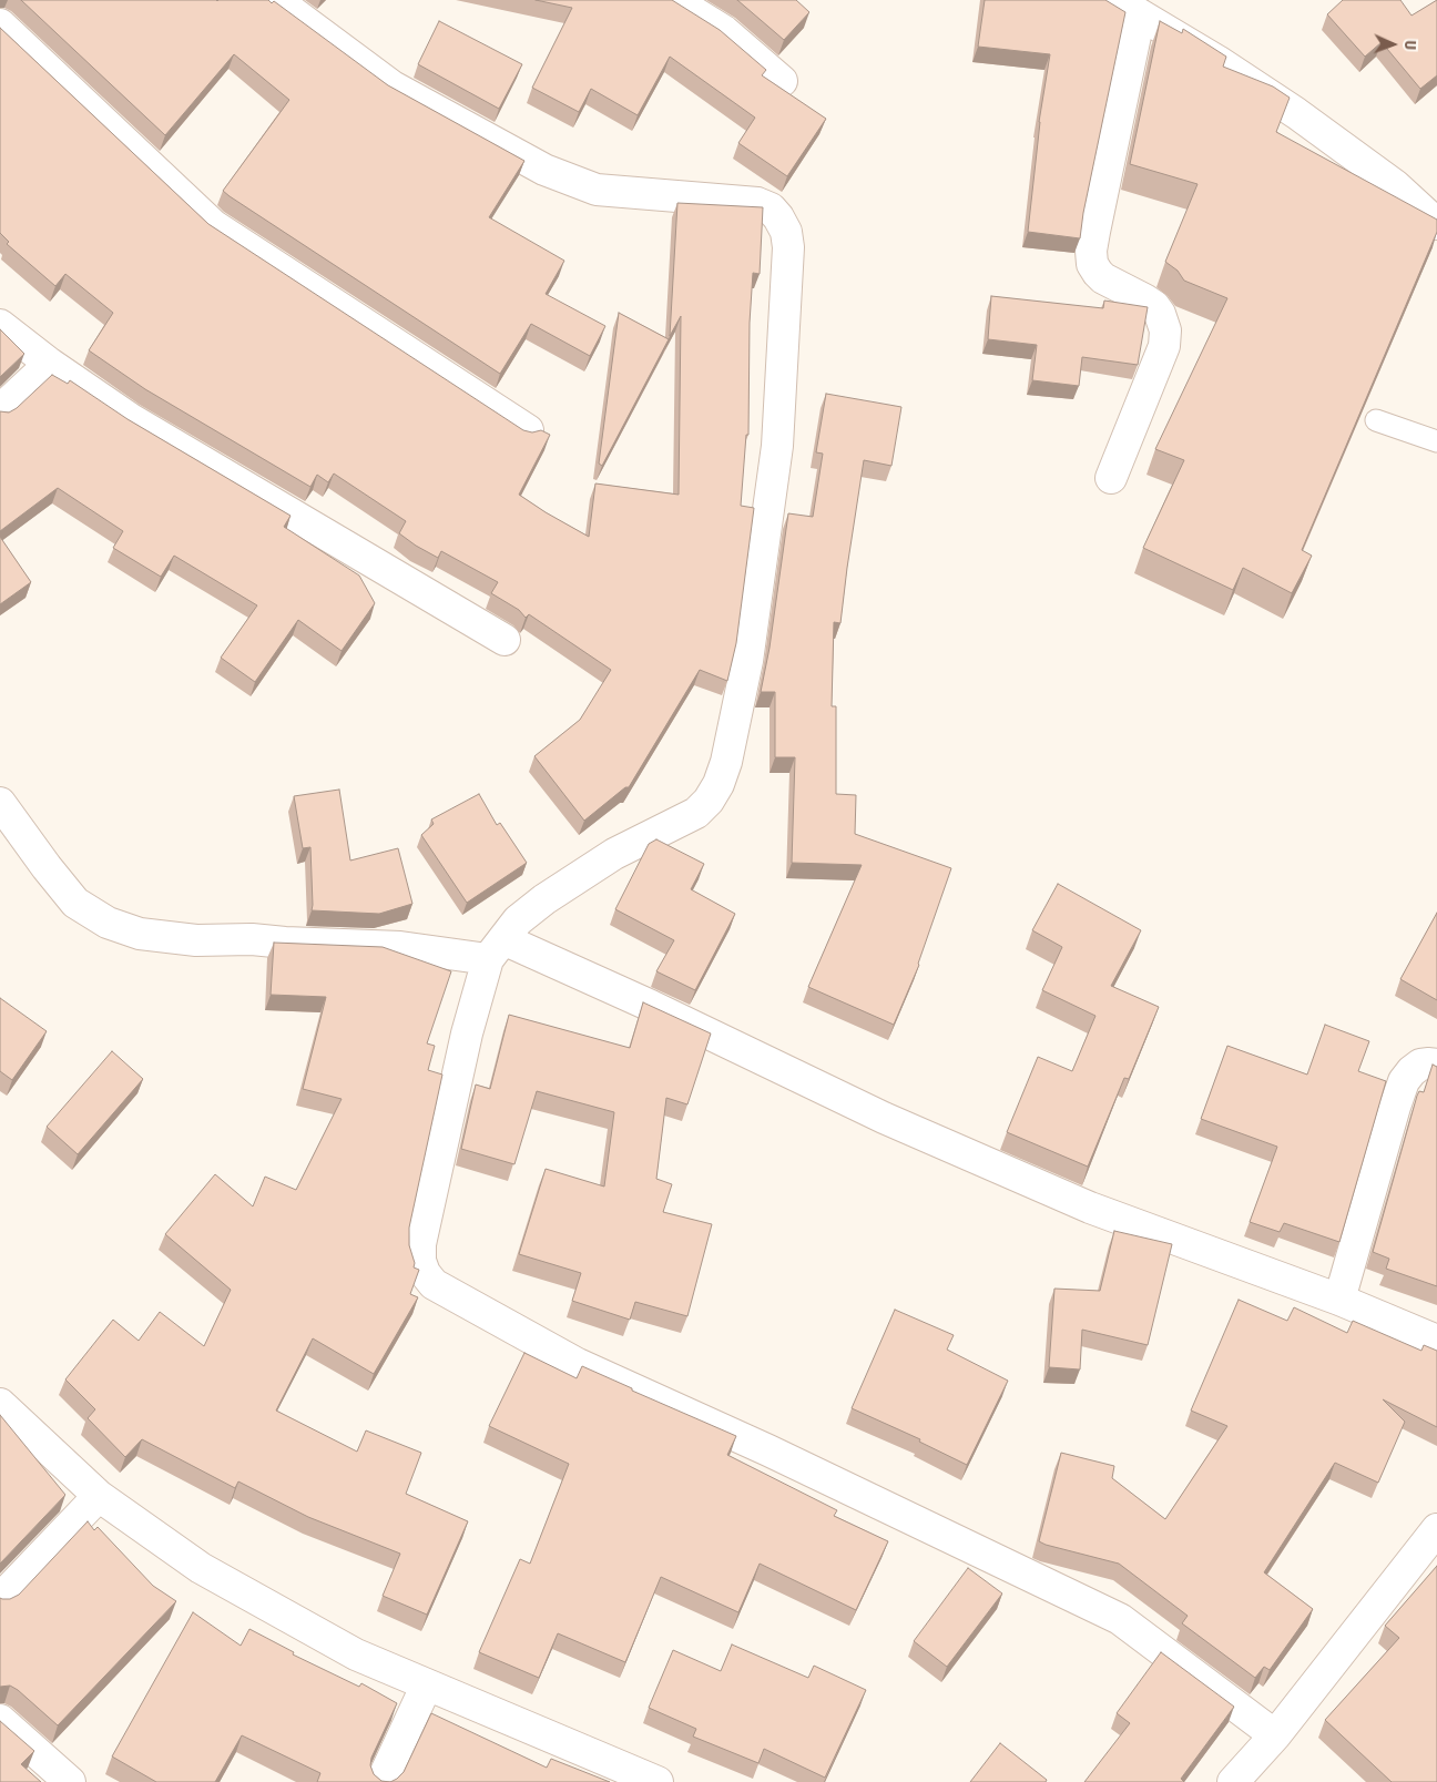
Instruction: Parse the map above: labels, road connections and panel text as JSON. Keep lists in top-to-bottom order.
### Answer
{
  "north": "right"
}
